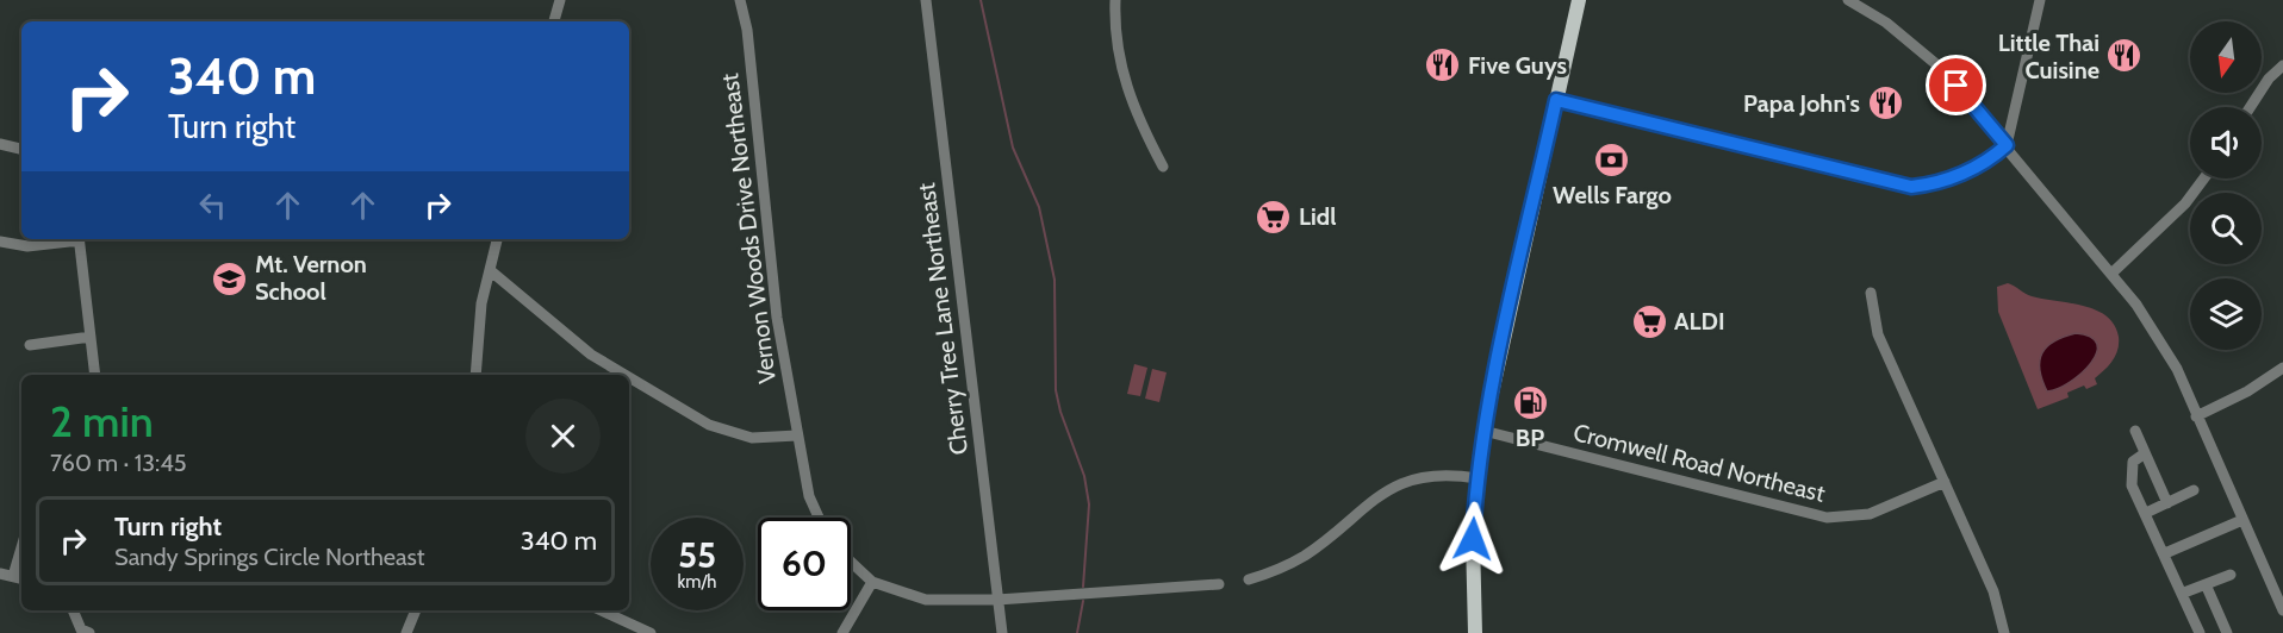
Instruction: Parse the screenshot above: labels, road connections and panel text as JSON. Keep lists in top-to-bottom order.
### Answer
{
  "streets": {
    "street": ["Vernon Woods Drive Northeast", "Cherry Tree Lane Northeast", "Cromwell Road Northeast"]
  },
  "places": {
    "restaurant": ["Little Thai Cuisine", "Five Guys", "Papa John's"],
    "bank": ["Wells Fargo"],
    "supermarket": ["Lidl", "ALDI"],
    "school or university": ["Mt. Vernon School"],
    "fuel station": ["BP"]
  },
  "north": "bottom",
  "page": {
    "turn": ["340 m", "Turn right"],
    "heading": ["2 min", "760 m · 13:45"],
    "list": [
      {
        "name": "Turn right",
        "note": "Sandy Springs Circle Northeast",
        "value": "340 m"
      }
    ],
    "speed": "55 km/h",
    "limit": "60"
  }
}
